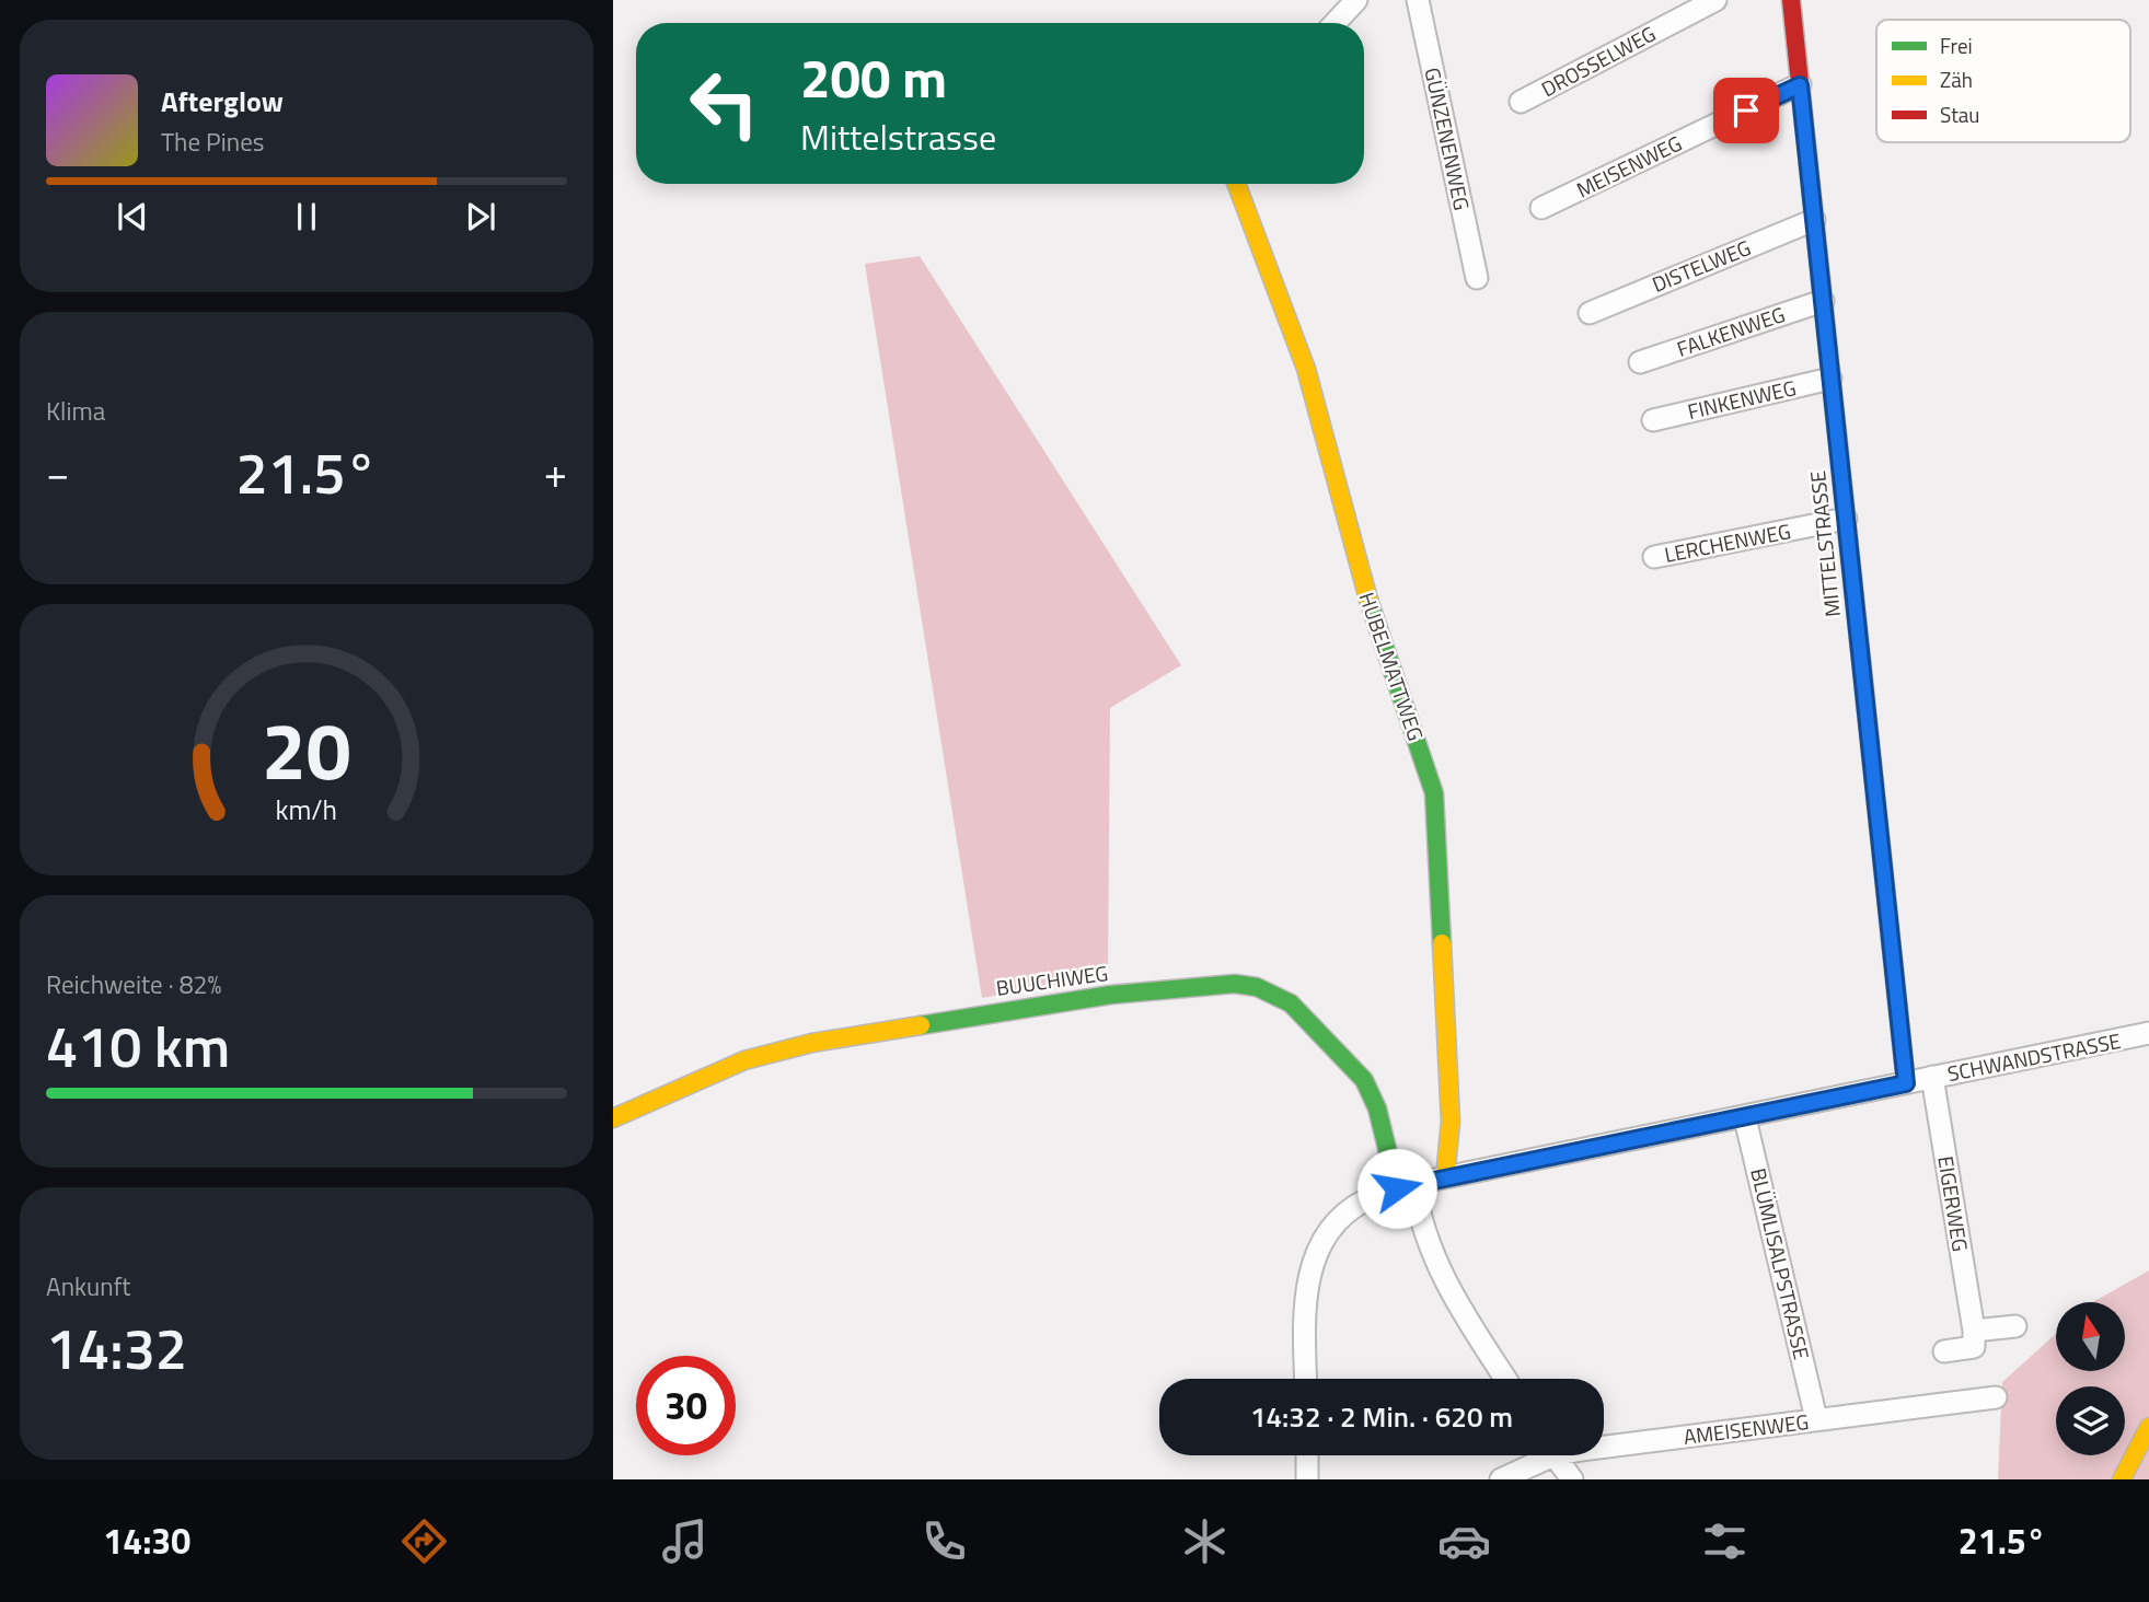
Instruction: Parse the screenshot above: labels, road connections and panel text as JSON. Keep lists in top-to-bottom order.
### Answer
{
  "streets": {
    "street": [
      "DROSSELWEG",
      "GÜNZENENWEG",
      "MEISENWEG",
      "DISTELWEG",
      "FALKENWEG",
      "FINKENWEG",
      "LERCHENWEG",
      "MITTELSTRASSE",
      "HUBELMATTWEG",
      "BUUCHIWEG",
      "SCHWANDSTRASSE",
      "EIGERWEG",
      "BLÜMLISALPSTRASSE",
      "AMEISENWEG"
    ]
  },
  "crossings": [
    ["MEISENWEG", "MITTELSTRASSE"],
    ["DISTELWEG", "MITTELSTRASSE"],
    ["FALKENWEG", "MITTELSTRASSE"],
    ["FINKENWEG", "MITTELSTRASSE"],
    ["LERCHENWEG", "MITTELSTRASSE"],
    ["MITTELSTRASSE", "SCHWANDSTRASSE"],
    ["HUBELMATTWEG", "SCHWANDSTRASSE"],
    ["BUUCHIWEG", "SCHWANDSTRASSE"],
    ["SCHWANDSTRASSE", "EIGERWEG"],
    ["SCHWANDSTRASSE", "BLÜMLISALPSTRASSE"]
  ],
  "legend": ["Frei", "Zäh", "Stau"],
  "north": "top",
  "page": {
    "turn": ["200 m", "Mittelstrasse"],
    "song": ["Afterglow", "The Pines"],
    "tile": [
      "Klima",
      ["Reichweite · 82%", "410 km"],
      ["Ankunft", "14:32"]
    ],
    "heat": ["−", "21.5°", "+"],
    "limit": "30",
    "trip": "14:32 · 2 Min. · 620 m",
    "tabs": ["14:30", "21.5°"],
    "gauge": ["20", "km/h"]
  }
}
